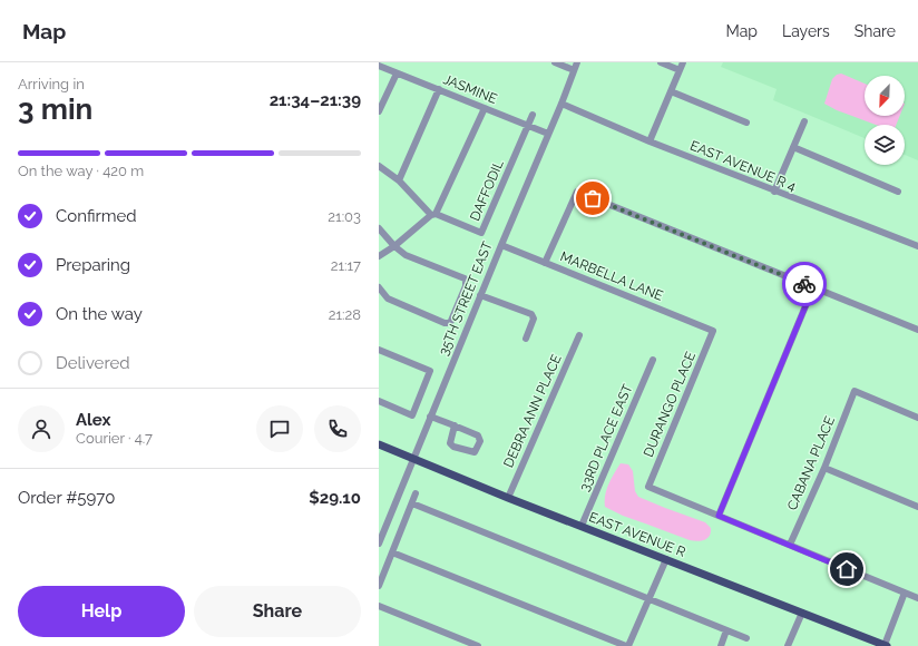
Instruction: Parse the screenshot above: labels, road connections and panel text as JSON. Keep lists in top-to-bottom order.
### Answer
{
  "streets": {
    "main road": ["EAST AVENUE R"],
    "street": [
      "JASMINE",
      "EAST AVENUE R 4",
      "DAFFODIL",
      "MARBELLA LANE",
      "35TH STREET EAST",
      "DURANGO PLACE",
      "DEBRA ANN PLACE",
      "33RD PLACE EAST",
      "CABANA PLACE"
    ]
  },
  "crossings": [
    ["JASMINE", "DAFFODIL"],
    ["JASMINE", "35TH STREET EAST"],
    ["EAST AVENUE R 4", "35TH STREET EAST"],
    ["MARBELLA LANE", "35TH STREET EAST"],
    ["MARBELLA LANE", "DURANGO PLACE"],
    ["35TH STREET EAST", "EAST AVENUE R"],
    ["DEBRA ANN PLACE", "EAST AVENUE R"],
    ["33RD PLACE EAST", "EAST AVENUE R"]
  ],
  "north": "bottom left",
  "page": {
    "header": "Map",
    "nav": ["Map", "Layers", "Share"],
    "heading": ["3 min", "Arriving in", "21:34–21:39"],
    "panel": [
      "Alex",
      "Courier · 4.7",
      "Order #5970",
      "$29.10"
    ],
    "bar": "On the way · 420 m",
    "list": [
      ["Confirmed", "21:03"],
      ["Preparing", "21:17"],
      ["On the way", "21:28"],
      "Delivered"
    ],
    "buttons": ["Help", "Share"]
  }
}
